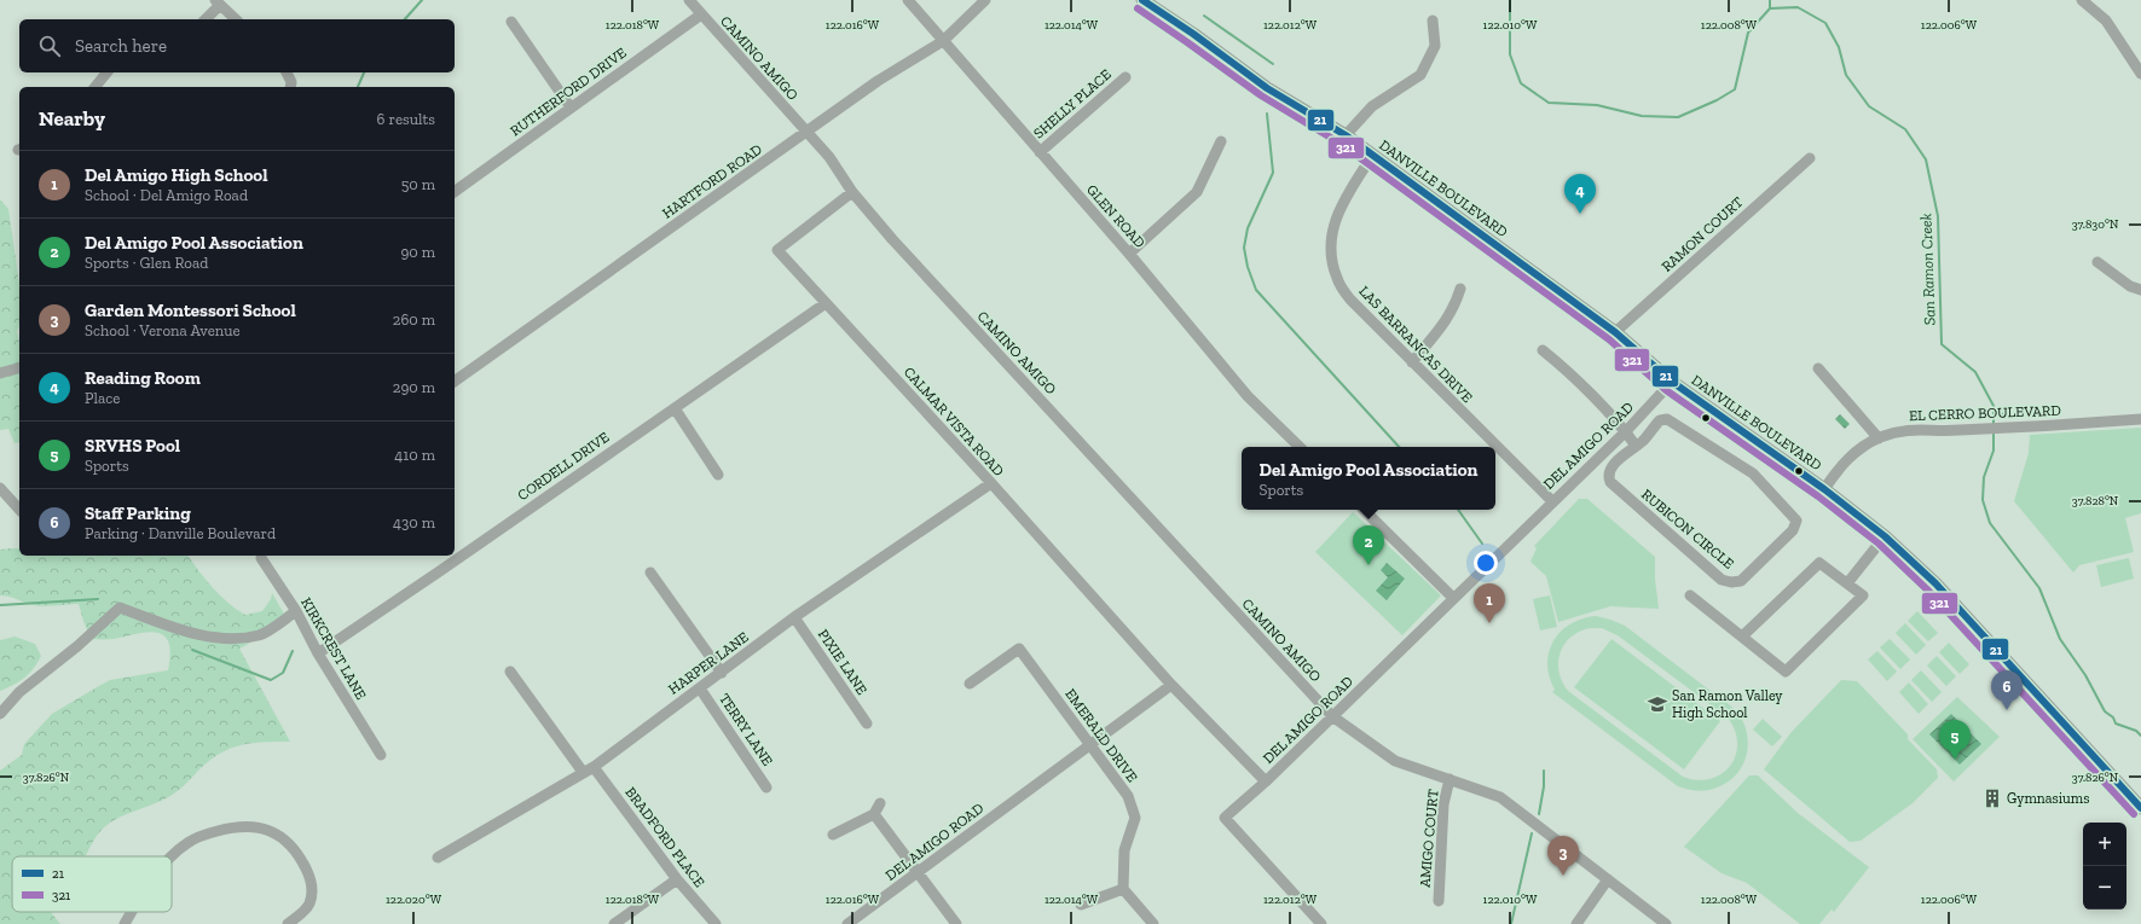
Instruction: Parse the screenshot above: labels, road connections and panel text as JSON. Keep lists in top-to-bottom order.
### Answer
{
  "streets": {
    "main road": ["DANVILLE BOULEVARD"],
    "street": [
      "CAMINO AMIGO",
      "RUTHERFORD DRIVE",
      "SHELLY PLACE",
      "HARTFORD ROAD",
      "GLEN ROAD",
      "RAMON COURT",
      "LAS BARRANCAS DRIVE",
      "EL CERRO BOULEVARD",
      "CALMAR VISTA ROAD",
      "DEL AMIGO ROAD",
      "CORDELL DRIVE",
      "RUBICON CIRCLE",
      "KIRKCREST LANE",
      "PIXIE LANE",
      "HARPER LANE",
      "TERRY LANE",
      "EMERALD DRIVE",
      "BRADFORD PLACE",
      "AMIGO COURT"
    ]
  },
  "crossings": [
    ["CAMINO AMIGO", "RUTHERFORD DRIVE"],
    ["CAMINO AMIGO", "HARTFORD ROAD"],
    ["CAMINO AMIGO", "CALMAR VISTA ROAD"],
    ["CAMINO AMIGO", "DEL AMIGO ROAD"],
    ["CAMINO AMIGO", "AMIGO COURT"],
    ["SHELLY PLACE", "GLEN ROAD"],
    ["HARTFORD ROAD", "GLEN ROAD"],
    ["DANVILLE BOULEVARD", "RAMON COURT"],
    ["DANVILLE BOULEVARD", "LAS BARRANCAS DRIVE"],
    ["DANVILLE BOULEVARD", "EL CERRO BOULEVARD"],
    ["DANVILLE BOULEVARD", "DEL AMIGO ROAD"],
    ["LAS BARRANCAS DRIVE", "DEL AMIGO ROAD"],
    ["CALMAR VISTA ROAD", "DEL AMIGO ROAD"],
    ["CALMAR VISTA ROAD", "CORDELL DRIVE"],
    ["CALMAR VISTA ROAD", "HARPER LANE"],
    ["DEL AMIGO ROAD", "EMERALD DRIVE"],
    ["CORDELL DRIVE", "KIRKCREST LANE"],
    ["PIXIE LANE", "HARPER LANE"],
    ["HARPER LANE", "TERRY LANE"],
    ["HARPER LANE", "BRADFORD PLACE"]
  ],
  "water": ["San Ramon Creek"],
  "places": {
    "school or university": ["San Ramon Valley High School"],
    "building": ["Gymnasiums"]
  },
  "lines": ["transit line 21", "transit line 321"],
  "legend": ["21", "321"],
  "page": {
    "search": "Search here",
    "heading": ["Nearby", "6 results"],
    "list": [
      {
        "mark": "1",
        "name": "Del Amigo High School",
        "note": "School · Del Amigo Road",
        "value": "50 m"
      },
      {
        "mark": "2",
        "name": "Del Amigo Pool Association",
        "note": "Sports · Glen Road",
        "value": "90 m"
      },
      {
        "mark": "3",
        "name": "Garden Montessori School",
        "note": "School · Verona Avenue",
        "value": "260 m"
      },
      {
        "mark": "4",
        "name": "Reading Room",
        "note": "Place",
        "value": "290 m"
      },
      {
        "mark": "5",
        "name": "SRVHS Pool",
        "note": "Sports",
        "value": "410 m"
      },
      {
        "mark": "6",
        "name": "Staff Parking",
        "note": "Parking · Danville Boulevard",
        "value": "430 m"
      }
    ],
    "pins": [
      "4",
      "2",
      "1",
      "6",
      "5",
      "3"
    ],
    "popup": ["Del Amigo Pool Association", "Sports"],
    "map_buttons": ["+", "−"]
  },
  "coordinates": [
    "122.018°W",
    "122.016°W",
    "122.014°W",
    "122.012°W",
    "122.010°W",
    "122.008°W",
    "122.006°W",
    "37.830°N",
    "37.828°N",
    "37.826°N",
    "122.020°W"
  ]
}
